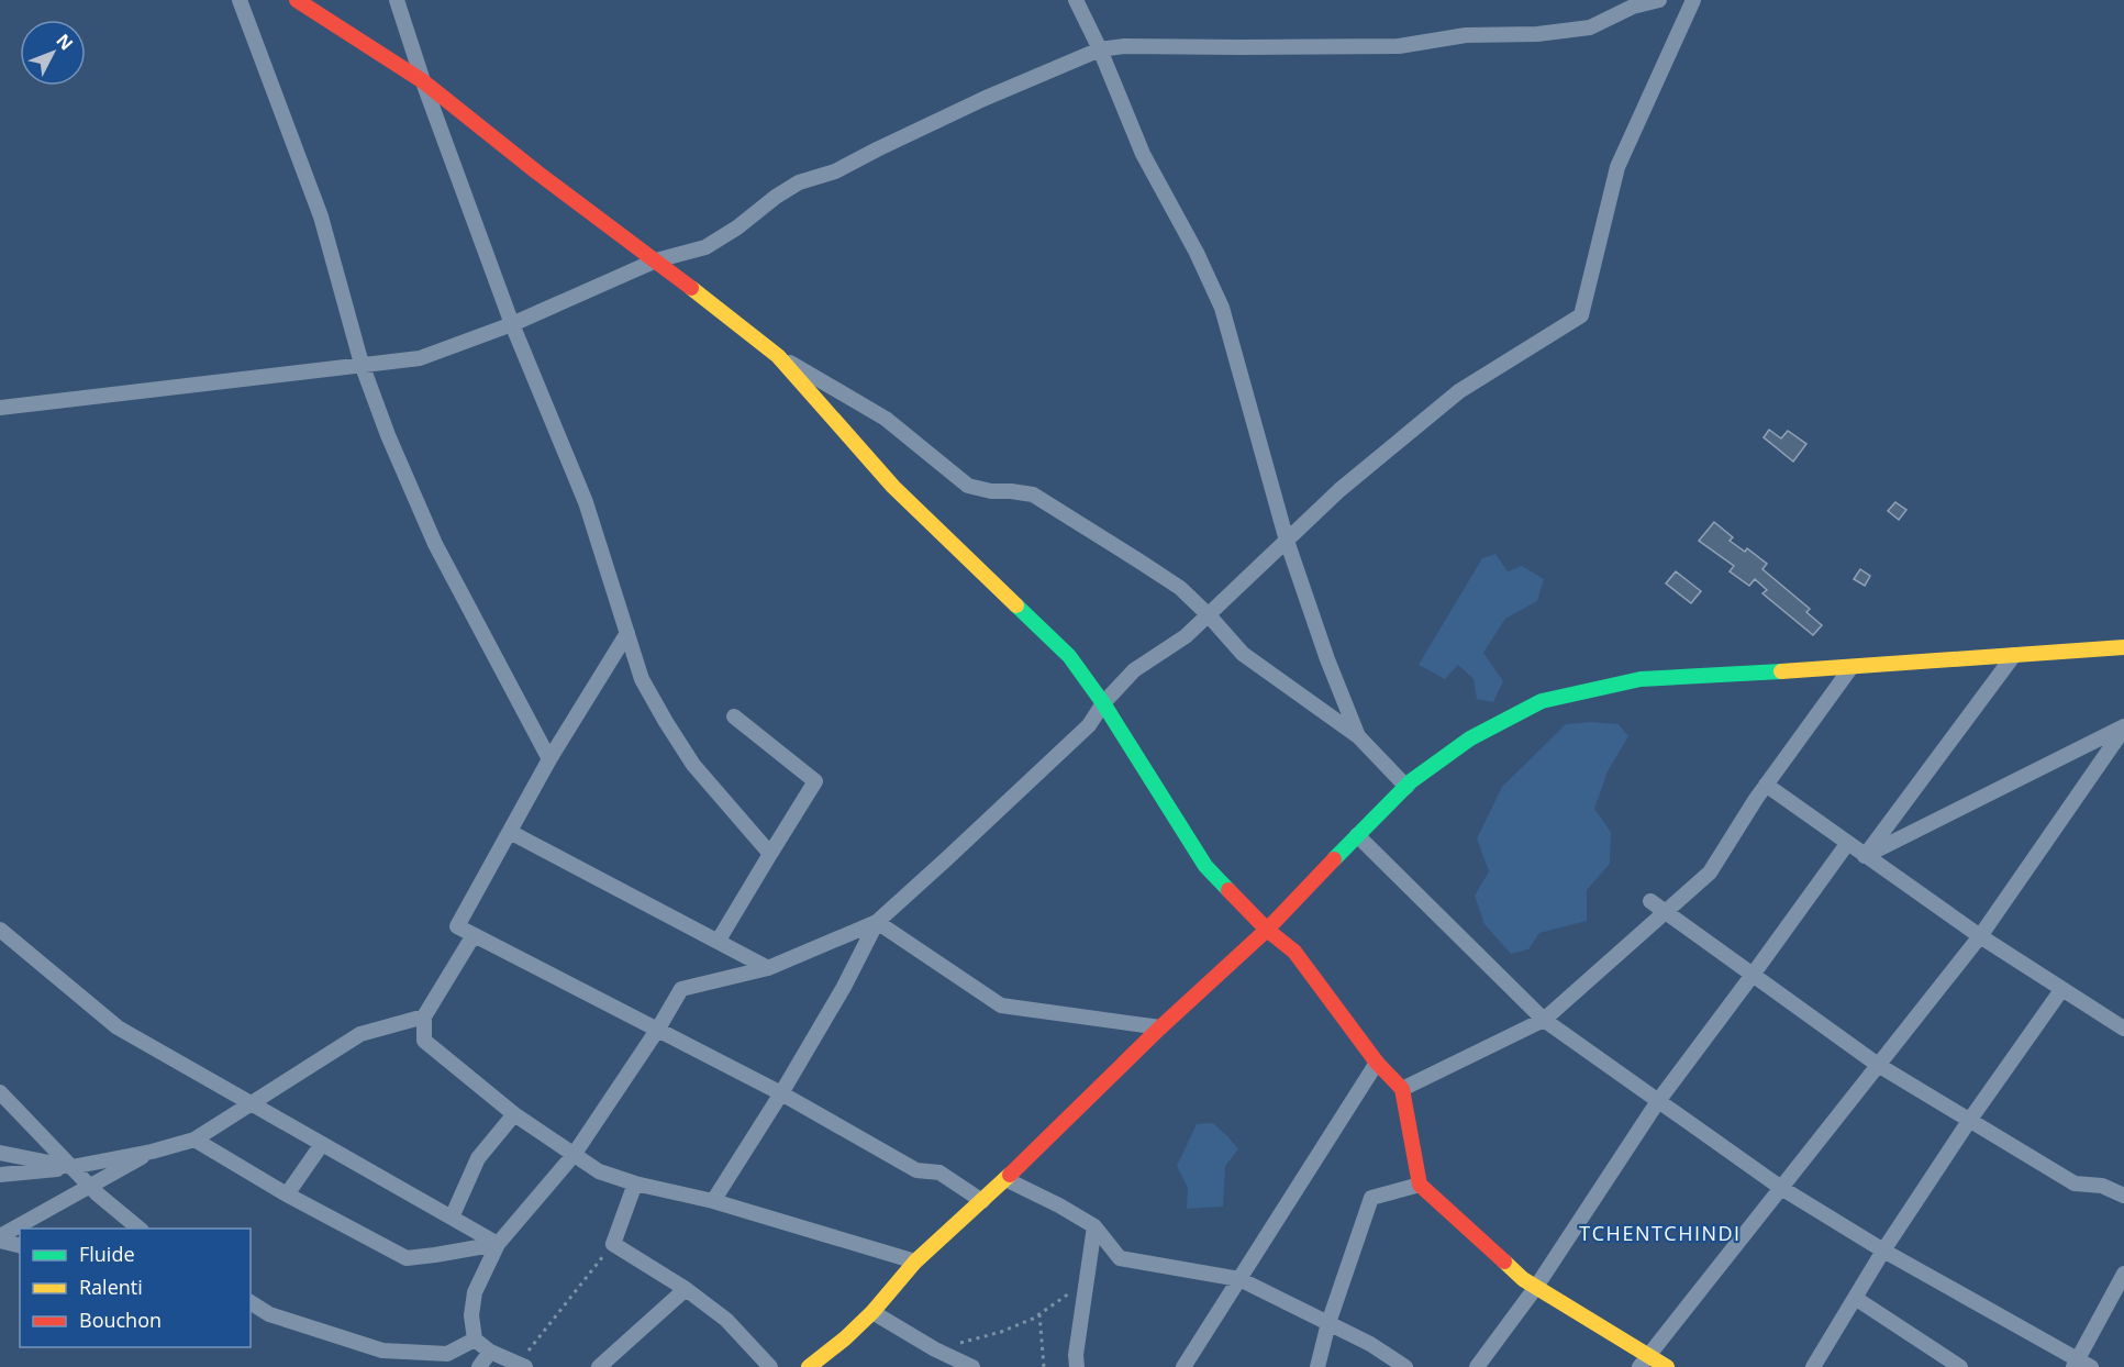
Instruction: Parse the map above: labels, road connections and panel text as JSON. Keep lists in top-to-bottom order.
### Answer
{
  "districts": ["TCHENTCHINDI"],
  "legend": ["Fluide", "Ralenti", "Bouchon"],
  "north": "top right"
}
